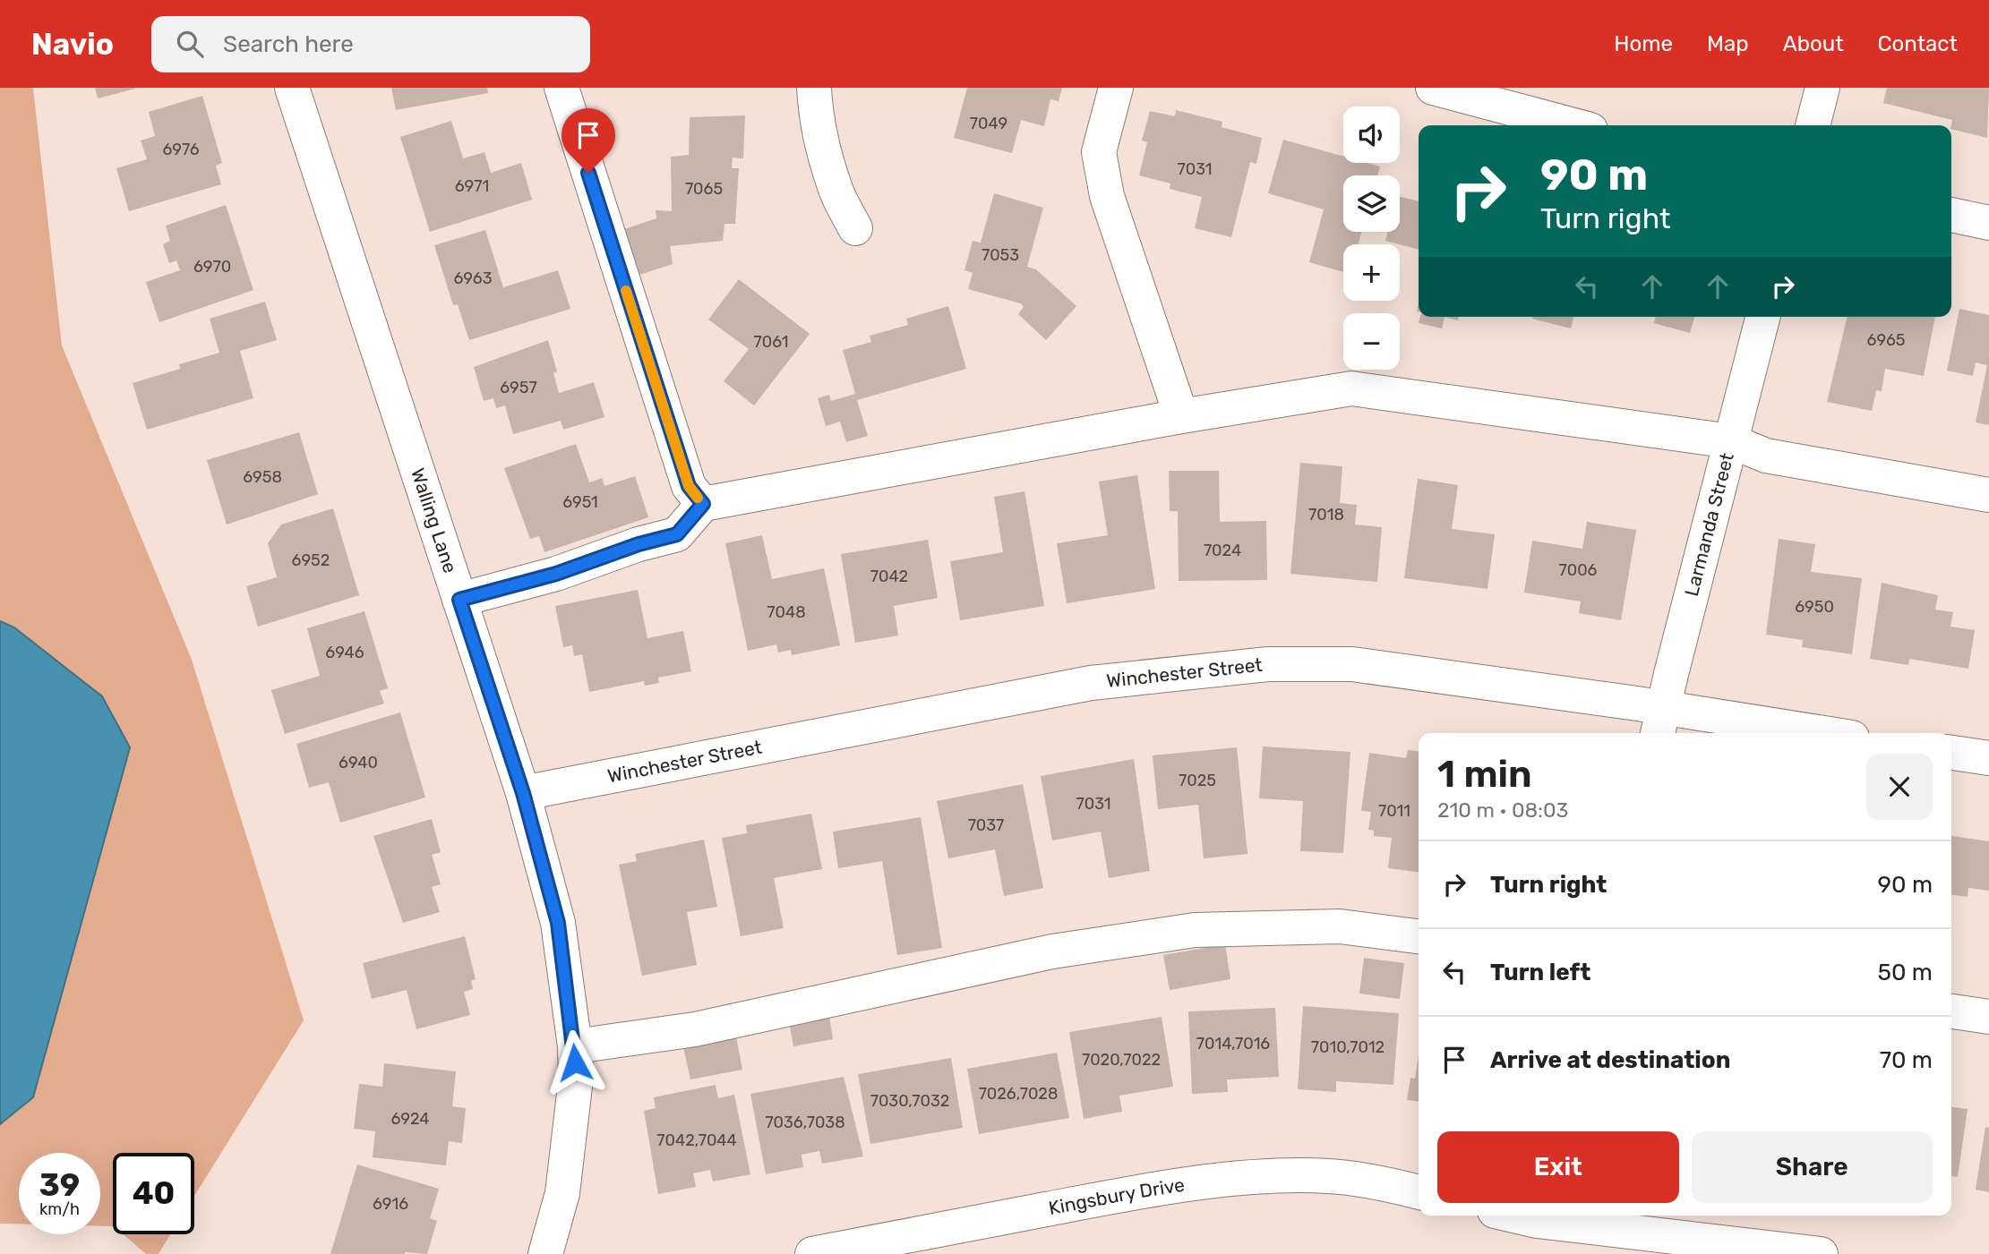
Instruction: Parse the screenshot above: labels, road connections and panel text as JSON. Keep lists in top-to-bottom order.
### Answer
{
  "streets": {
    "street": [
      "Walling Lane",
      "Larmanda Street",
      "Winchester Street",
      "Kingsbury Drive"
    ]
  },
  "crossings": [
    ["Walling Lane", "Winchester Street"],
    ["Larmanda Street", "Winchester Street"]
  ],
  "house_numbers": [
    "7049",
    "6976",
    "7031",
    "6971",
    "7065",
    "7053",
    "6970",
    "6963",
    "6965",
    "7061",
    "6957",
    "6958",
    "6951",
    "7018",
    "7024",
    "6952",
    "7006",
    "7042",
    "6950",
    "7048",
    "6946",
    "6940",
    "7025",
    "7031",
    "7011",
    "7037",
    "7014,7016",
    "7010,7012",
    "7020,7022",
    "7026,7028",
    "7030,7032",
    "6924",
    "7036,7038",
    "7042,7044",
    "6916"
  ],
  "page": {
    "header": "Navio",
    "search": "Search here",
    "nav": [
      "Home",
      "Map",
      "About",
      "Contact"
    ],
    "map_buttons": ["+", "−"],
    "turn": ["90 m", "Turn right"],
    "heading": ["1 min", "210 m · 08:03"],
    "list": [
      {
        "name": "Turn right",
        "value": "90 m"
      },
      {
        "name": "Turn left",
        "value": "50 m"
      },
      {
        "name": "Arrive at destination",
        "value": "70 m"
      }
    ],
    "buttons": ["Exit", "Share"],
    "speed": "39 km/h",
    "limit": "40"
  }
}
